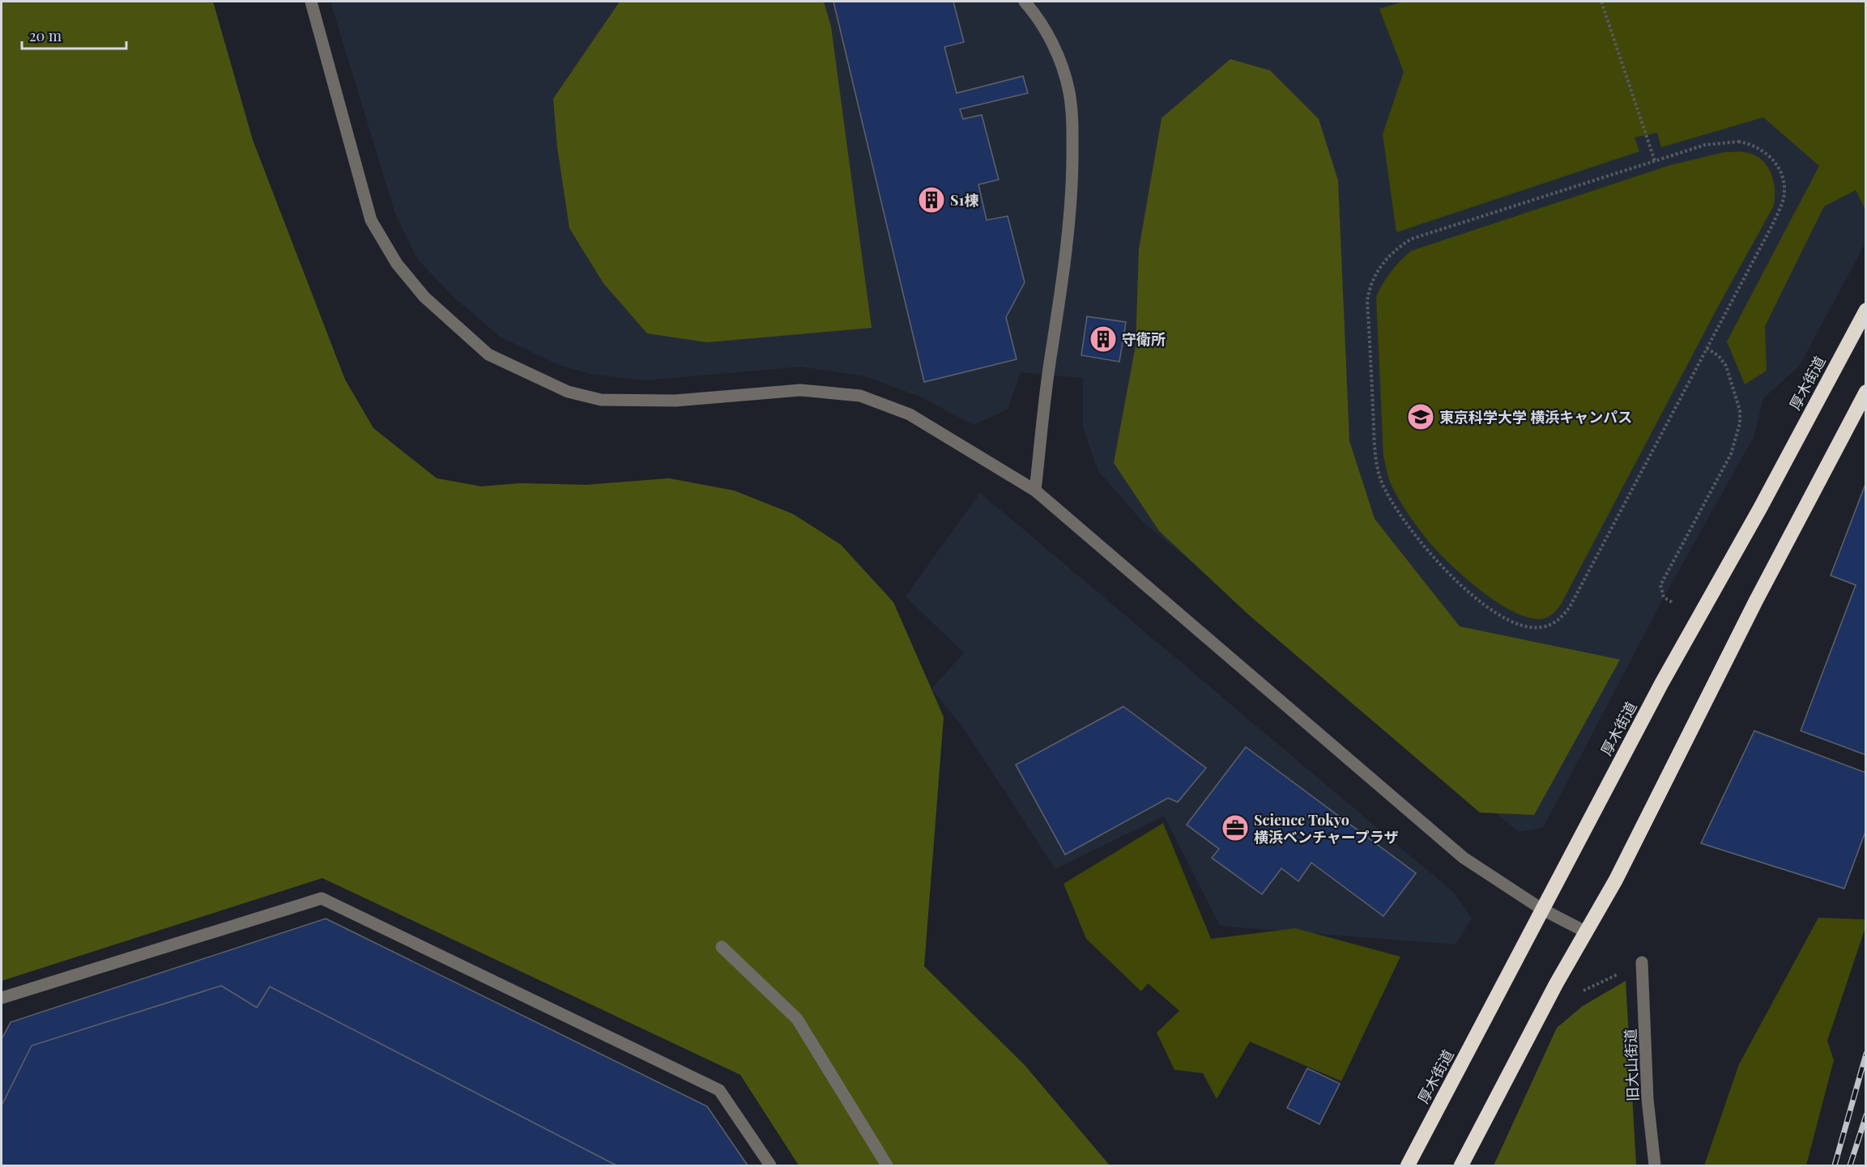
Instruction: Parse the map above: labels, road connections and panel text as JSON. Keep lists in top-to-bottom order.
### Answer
{
  "streets": {
    "highway": ["厚木街道"],
    "street": ["旧大山街道"]
  },
  "places": {
    "building": ["S1棟", "守衛所"],
    "school or university": ["東京科学大学 横浜キャンパス"],
    "office": ["Science Tokyo 横浜ベンチャープラザ"]
  },
  "scale_bar": "20 m"
}
